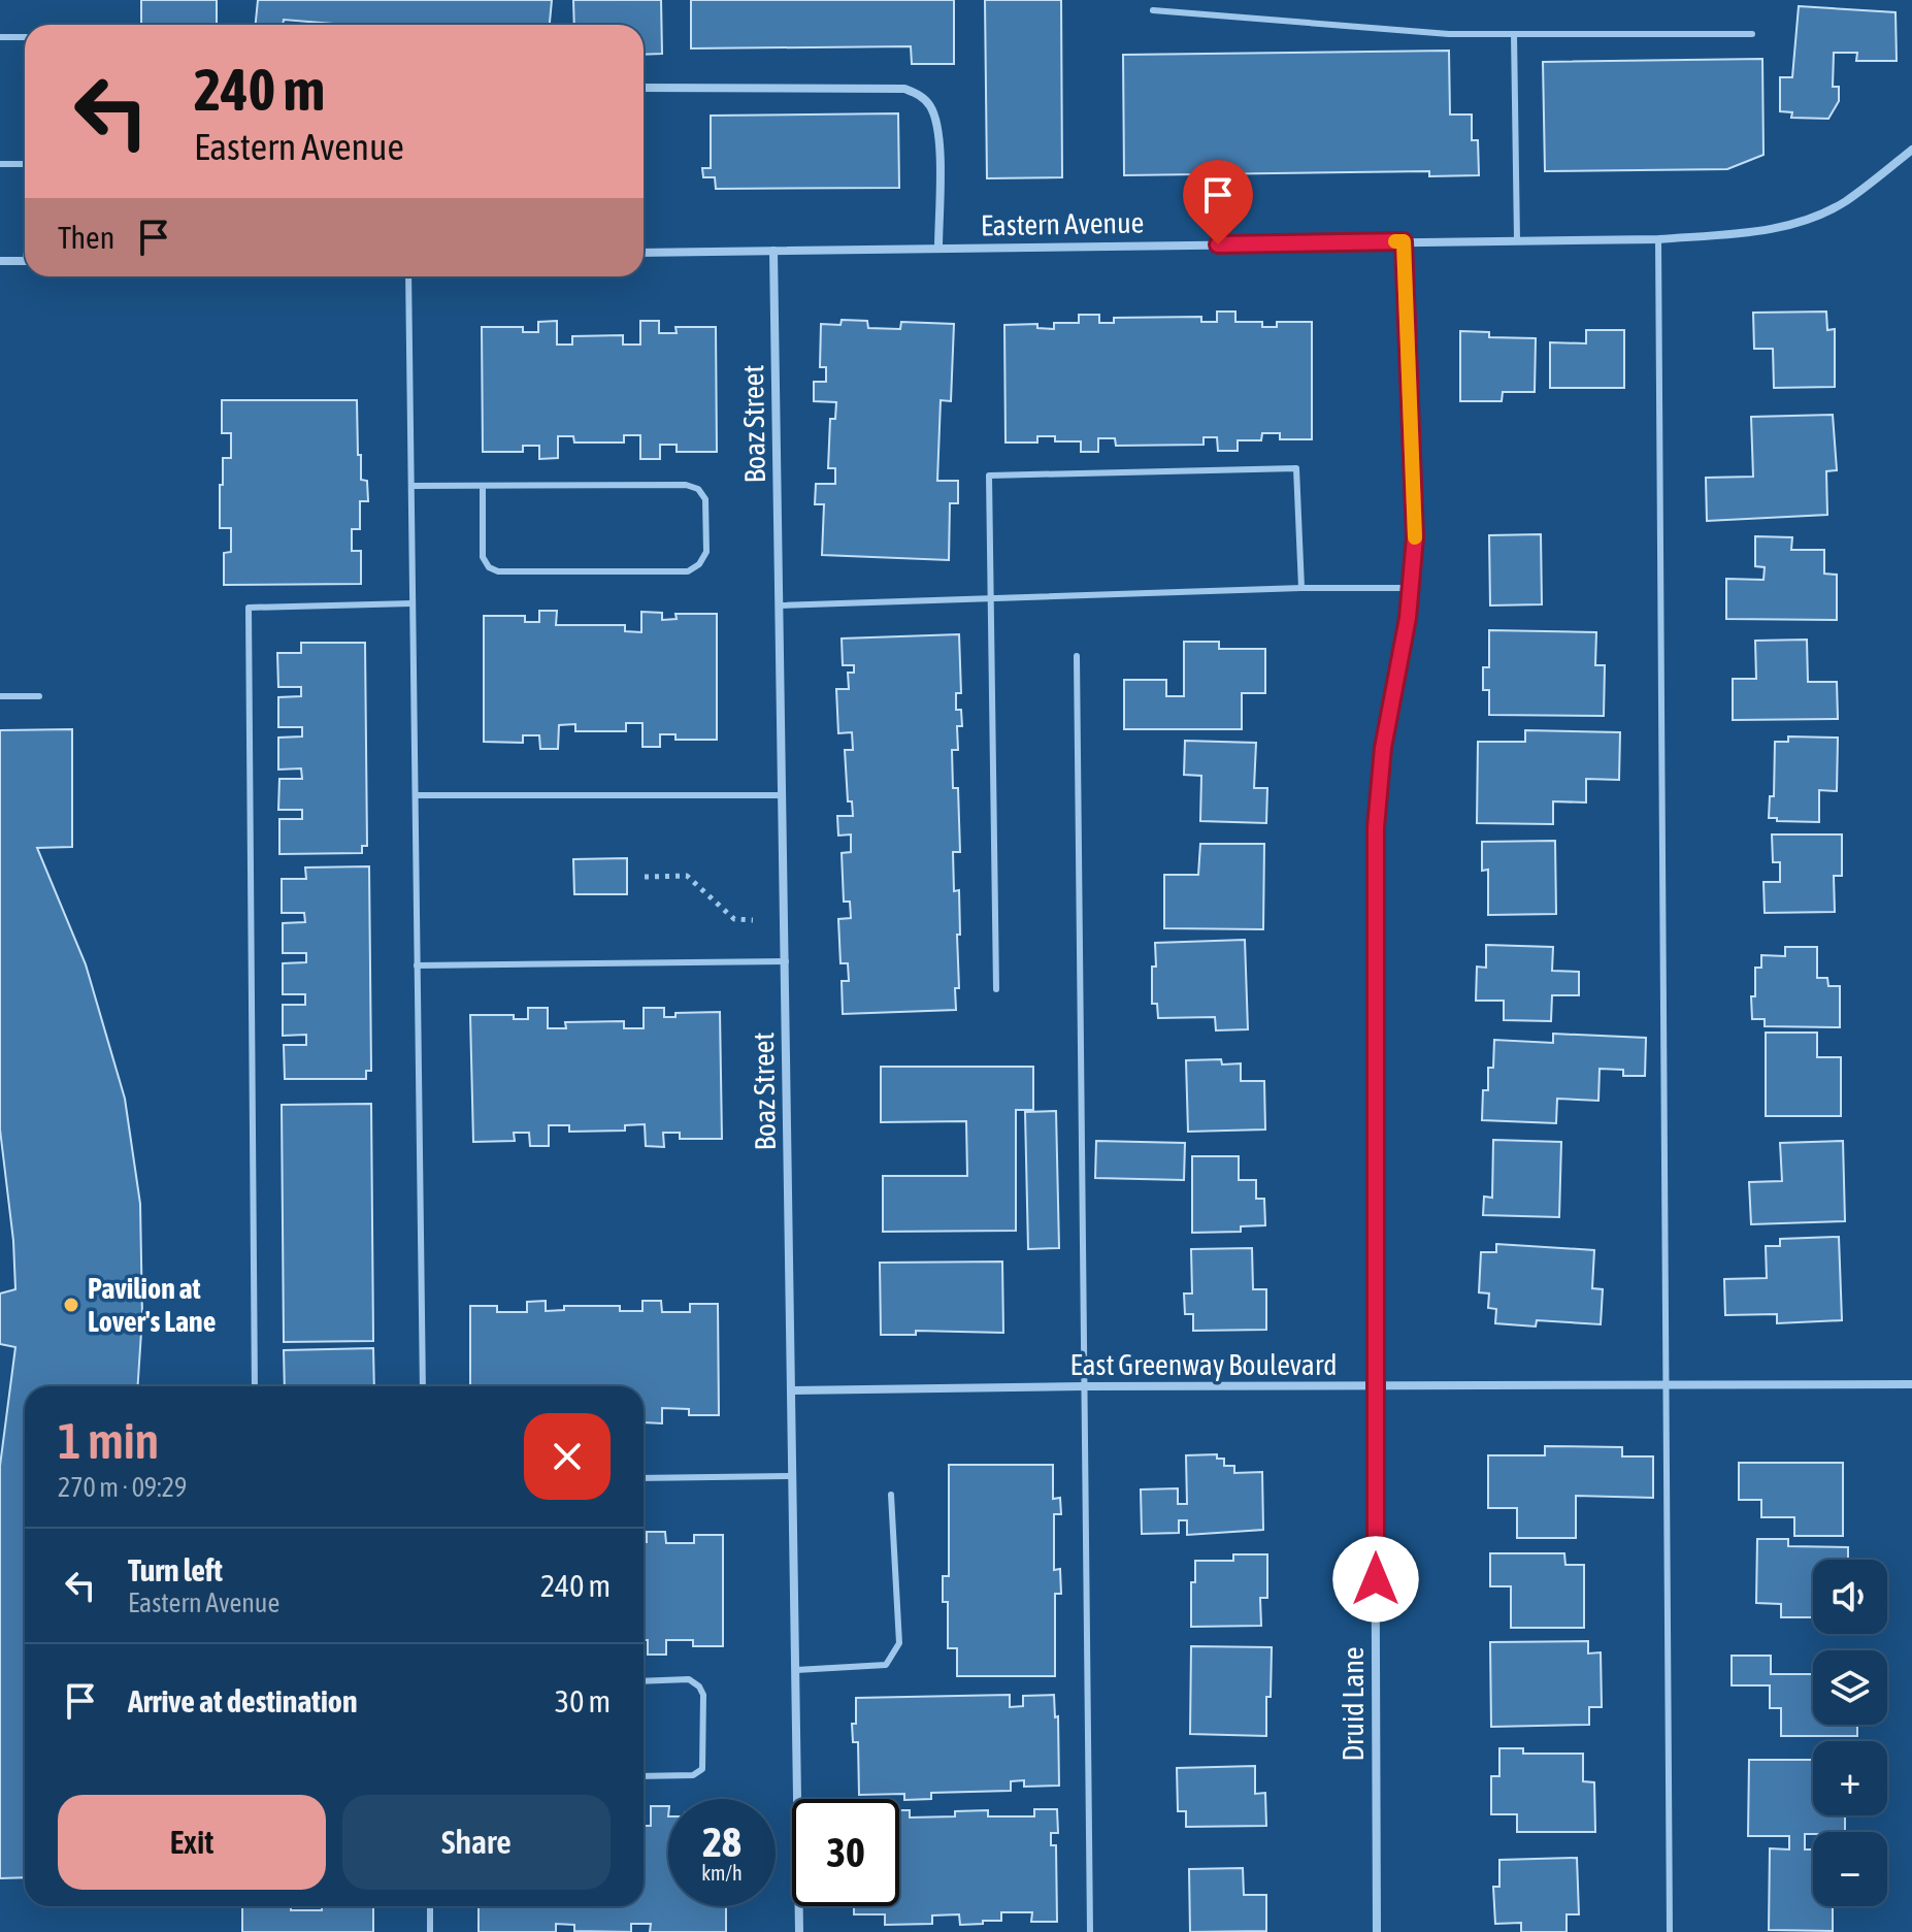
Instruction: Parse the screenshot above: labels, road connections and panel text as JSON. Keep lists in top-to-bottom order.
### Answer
{
  "streets": {
    "street": [
      "Eastern Avenue",
      "Boaz Street",
      "East Greenway Boulevard",
      "Druid Lane"
    ]
  },
  "crossings": [
    ["Eastern Avenue", "Boaz Street"],
    ["Eastern Avenue", "Druid Lane"],
    ["Boaz Street", "East Greenway Boulevard"],
    ["East Greenway Boulevard", "Druid Lane"]
  ],
  "places": ["Pavilion at Lover's Lane"],
  "page": {
    "turn": ["240 m", "Eastern Avenue"],
    "then": "Then",
    "heading": ["1 min", "270 m · 09:29"],
    "list": [
      {
        "name": "Turn left",
        "note": "Eastern Avenue",
        "value": "240 m"
      },
      {
        "name": "Arrive at destination",
        "value": "30 m"
      }
    ],
    "map_buttons": ["+", "−"],
    "buttons": ["Exit", "Share"],
    "speed": "28 km/h",
    "limit": "30"
  }
}
